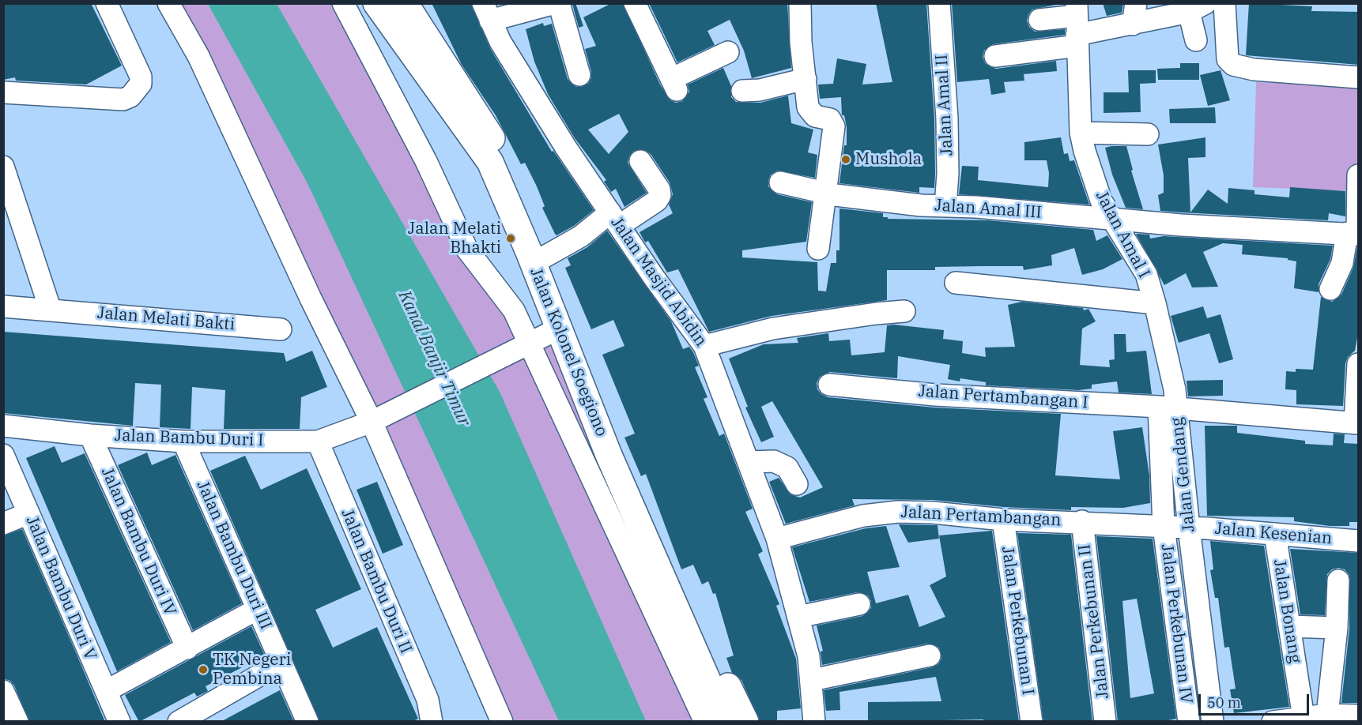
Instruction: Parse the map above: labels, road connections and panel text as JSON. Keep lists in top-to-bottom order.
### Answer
{
  "streets": {
    "main road": ["Jalan Kolonel Soegiono"],
    "street": [
      "Jalan Amal II",
      "Jalan Amal III",
      "Jalan Amal I",
      "Jalan Masjid Abidin",
      "Jalan Melati Bakti",
      "Jalan Pertambangan I",
      "Jalan Bambu Duri I",
      "Jalan Gendang",
      "Jalan Pertambangan",
      "Jalan Kesenian",
      "Jalan Bambu Duri IV",
      "Jalan Bambu Duri III",
      "Jalan Bambu Duri II",
      "Jalan Bambu Duri V",
      "Jalan Bonang",
      "Jalan Perkebunan I",
      "Jalan Perkebunan II",
      "Jalan Perkebunan IV"
    ]
  },
  "crossings": [
    ["Jalan Amal II", "Jalan Amal III"],
    ["Jalan Amal III", "Jalan Amal I"],
    ["Jalan Amal I", "Jalan Pertambangan I"],
    ["Jalan Amal I", "Jalan Gendang"],
    ["Jalan Masjid Abidin", "Jalan Pertambangan"],
    ["Jalan Pertambangan I", "Jalan Gendang"],
    ["Jalan Bambu Duri I", "Jalan Bambu Duri IV"],
    ["Jalan Bambu Duri I", "Jalan Bambu Duri III"],
    ["Jalan Bambu Duri I", "Jalan Bambu Duri II"],
    ["Jalan Gendang", "Jalan Pertambangan"],
    ["Jalan Gendang", "Jalan Kesenian"],
    ["Jalan Gendang", "Jalan Perkebunan IV"],
    ["Jalan Pertambangan", "Jalan Kesenian"],
    ["Jalan Pertambangan", "Jalan Perkebunan I"],
    ["Jalan Pertambangan", "Jalan Perkebunan II"],
    ["Jalan Pertambangan", "Jalan Perkebunan IV"],
    ["Jalan Kesenian", "Jalan Bonang"]
  ],
  "water": ["Kanal Banjir Timur"],
  "places": ["Mushola", "Jalan Melati Bhakti", "TK Negeri Pembina"],
  "scale_bar": "50 m"
}
